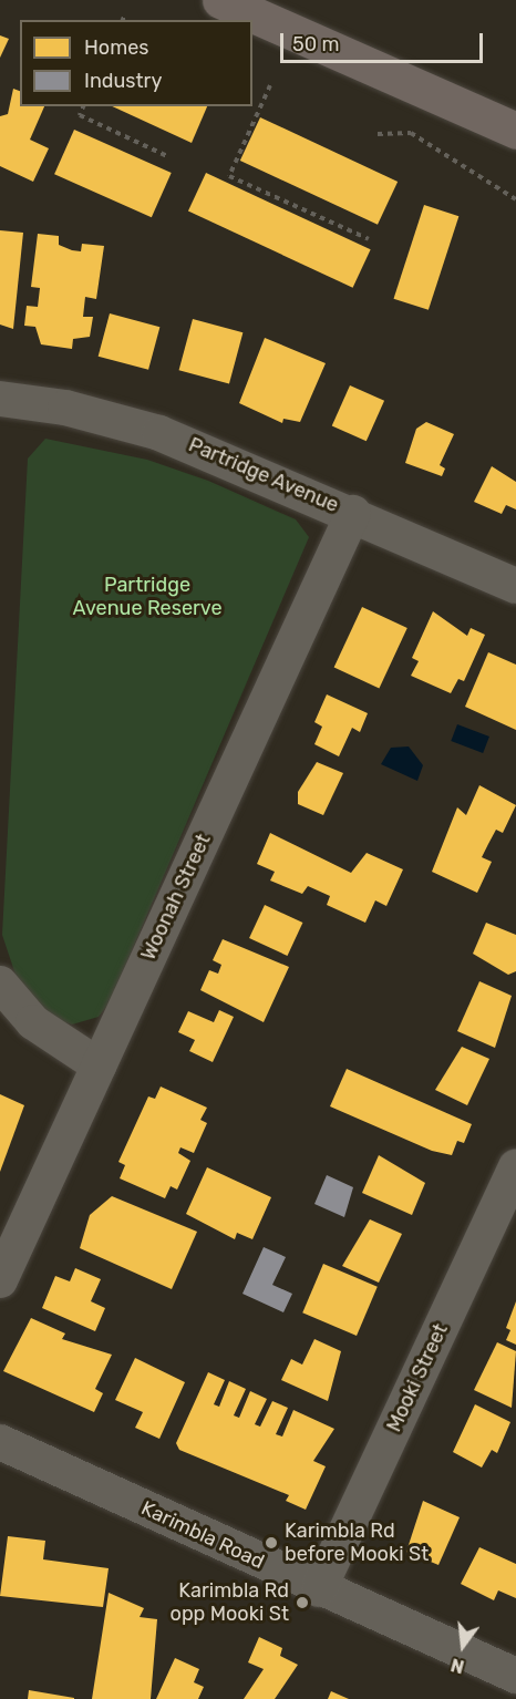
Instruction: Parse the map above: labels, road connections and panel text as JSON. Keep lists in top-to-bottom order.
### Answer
{
  "streets": {
    "street": [
      "Partridge Avenue",
      "Woonah Street",
      "Mooki Street",
      "Karimbla Road"
    ]
  },
  "crossings": [
    ["Partridge Avenue", "Woonah Street"],
    ["Mooki Street", "Karimbla Road"]
  ],
  "parks": ["Partridge Avenue Reserve"],
  "places": ["Karimbla Rd before Mooki St", "Karimbla Rd opp Mooki St"],
  "legend": ["Homes", "Industry"],
  "scale_bar": "50 m",
  "north": "bottom"
}
